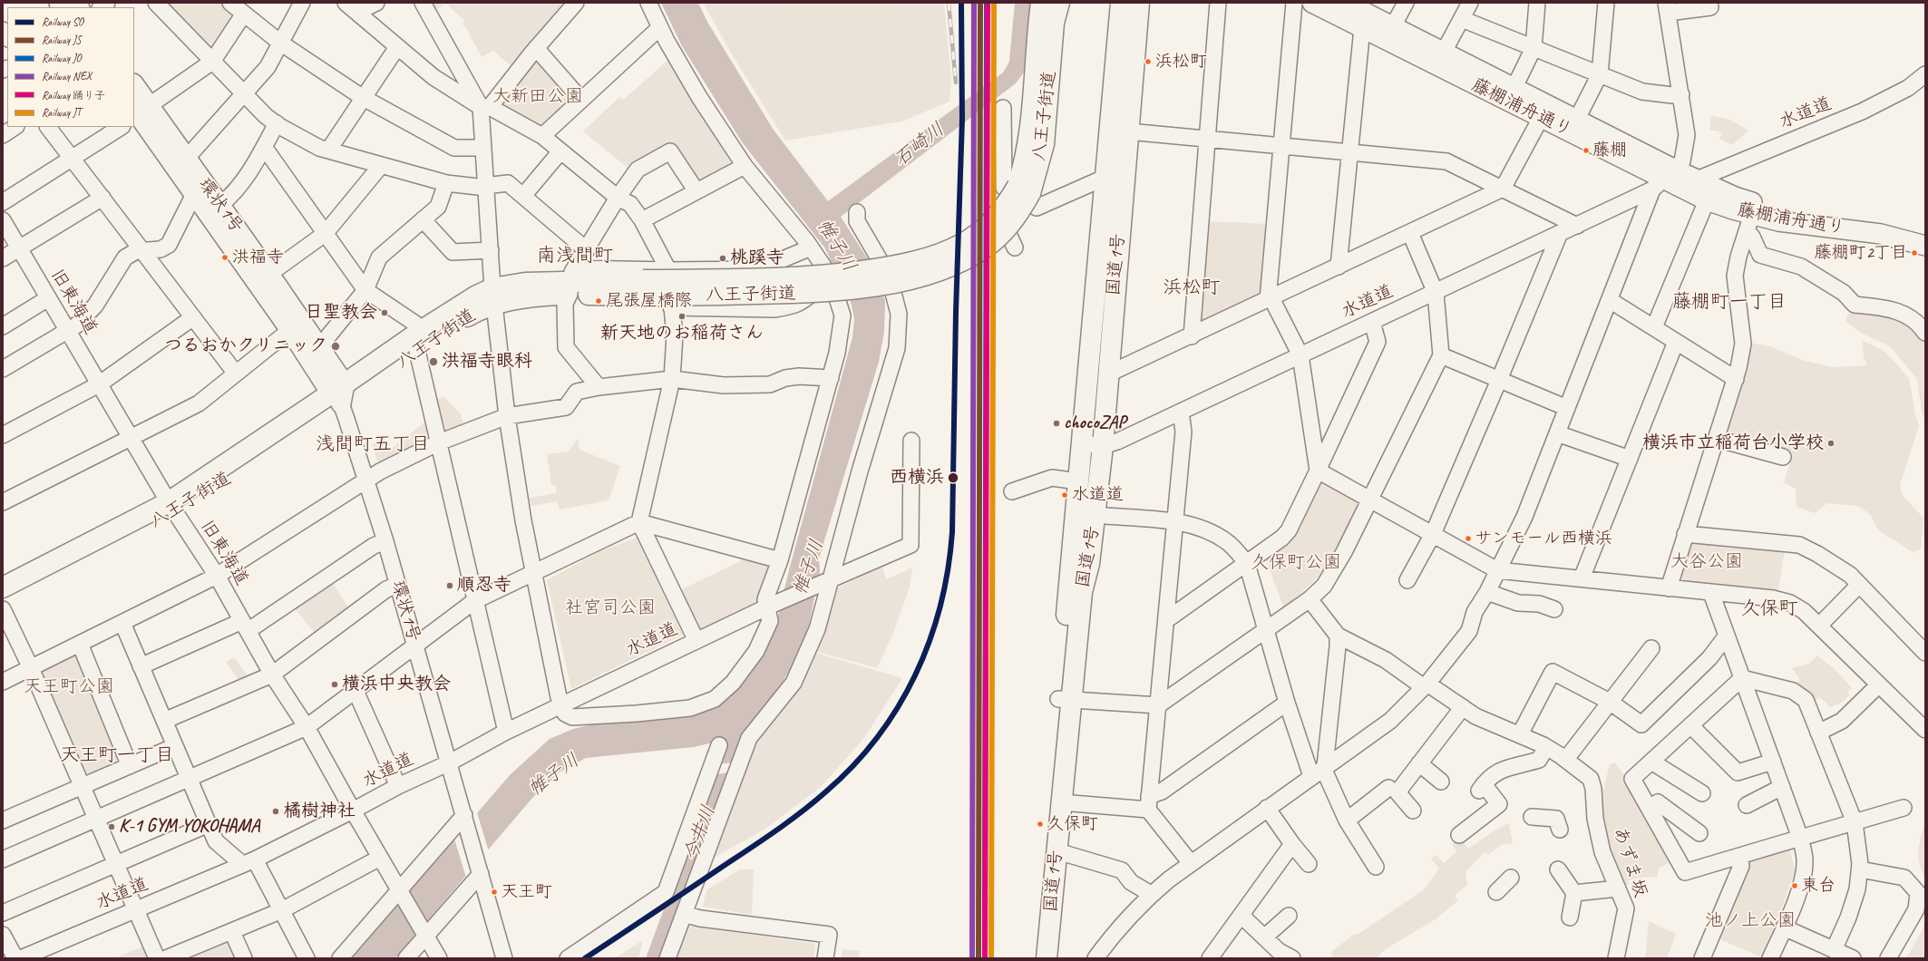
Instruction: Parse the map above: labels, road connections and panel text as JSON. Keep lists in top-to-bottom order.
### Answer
{
  "streets": {
    "highway": ["八王子街道", "国道1号"],
    "main road": ["藤棚浦舟通り", "環状1号"],
    "street": ["水道道", "旧東海道", "あずま坂"]
  },
  "crossings": [
    ["藤棚浦舟通り", "水道道"],
    ["水道道", "環状1号"],
    ["水道道", "国道1号"],
    ["水道道", "旧東海道"],
    ["八王子街道", "環状1号"],
    ["八王子街道", "旧東海道"]
  ],
  "districts": [
    "南浅間町",
    "浜松町",
    "藤棚町一丁目",
    "浅間町五丁目",
    "久保町",
    "天王町一丁目"
  ],
  "water": ["石崎川", "帷子川", "今井川"],
  "parks": [
    "大新田公園",
    "大谷公園",
    "久保町公園",
    "社宮司公園",
    "天王町公園",
    "池ノ上公園"
  ],
  "places": [
    "浜松町",
    "藤棚",
    "藤棚町2丁目",
    "洪福寺",
    "桃蹊寺",
    "尾張屋橋際",
    "日聖教会",
    "新天地のお稲荷さん",
    "つるおかクリニック",
    "洪福寺眼科",
    "chocoZAP",
    "横浜市立稲荷台小学校",
    "西横浜",
    "水道道",
    "サンモール西横浜",
    "順忍寺",
    "横浜中央教会",
    "橘樹神社",
    "久保町",
    "K-1 GYM YOKOHAMA",
    "東台",
    "天王町"
  ],
  "lines": [
    "rail line SO",
    "rail line JS",
    "rail line JO",
    "rail line N'EX",
    "rail line 踊り子",
    "rail line JT"
  ],
  "legend": [
    "Railway SO",
    "Railway JS",
    "Railway JO",
    "Railway N'EX",
    "Railway 踊り子",
    "Railway JT"
  ]
}
